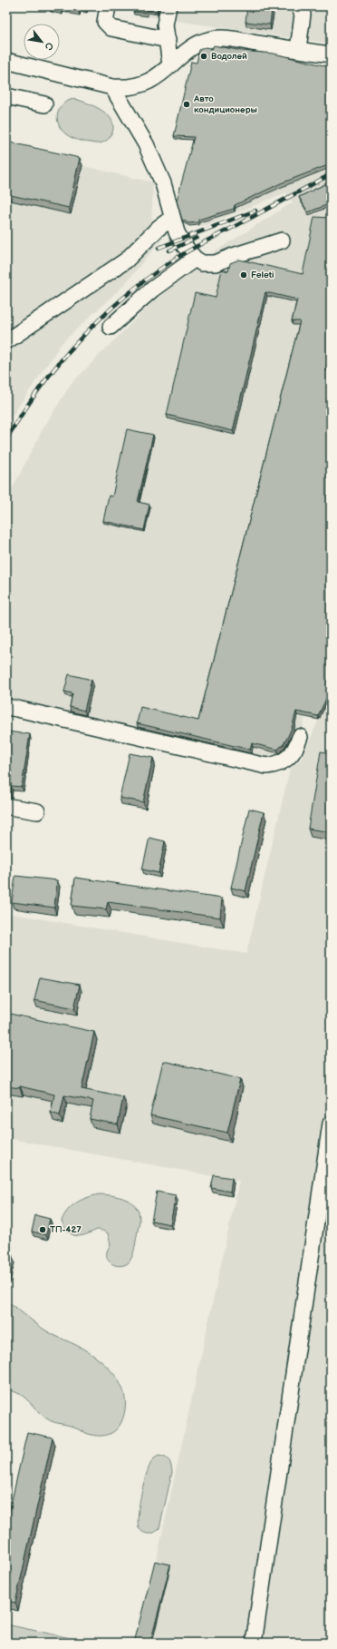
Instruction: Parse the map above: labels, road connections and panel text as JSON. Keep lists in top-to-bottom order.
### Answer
{
  "places": [
    "Водолей",
    "Авто кондиционеры",
    "Feleti",
    "ТП-427"
  ],
  "north": "bottom right"
}
